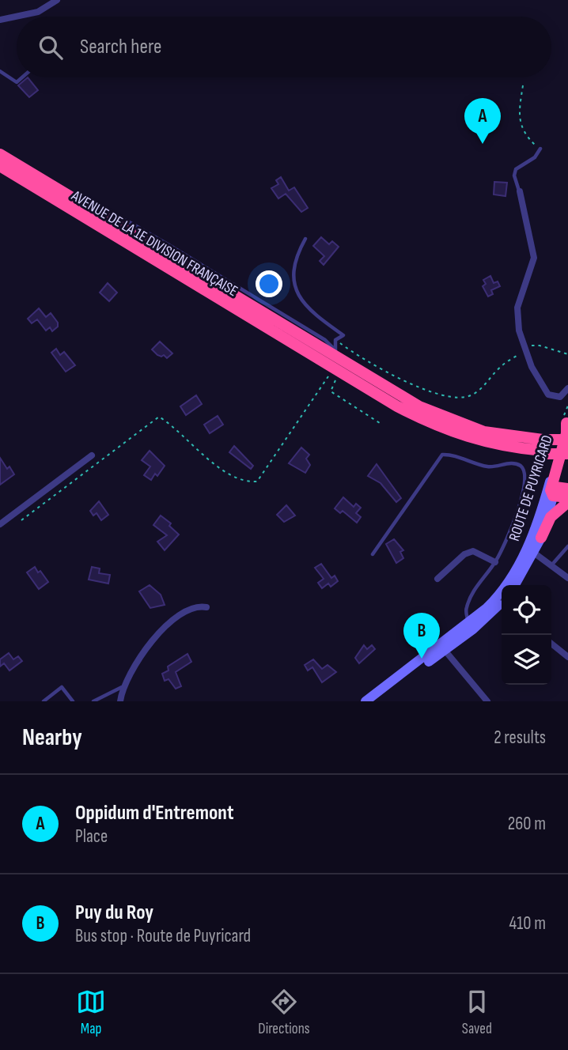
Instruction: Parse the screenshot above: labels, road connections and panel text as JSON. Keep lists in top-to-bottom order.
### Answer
{
  "streets": {
    "highway": ["AVENUE DE LA 1E DIVISION FRANÇAISE"],
    "main road": ["ROUTE DE PUYRICARD"]
  },
  "page": {
    "search": "Search here",
    "pins": ["A", "B"],
    "heading": ["Nearby", "2 results"],
    "list": [
      {
        "mark": "A",
        "name": "Oppidum d'Entremont",
        "note": "Place",
        "value": "260 m"
      },
      {
        "mark": "B",
        "name": "Puy du Roy",
        "note": "Bus stop · Route de Puyricard",
        "value": "410 m"
      }
    ],
    "nav": ["Map", "Directions", "Saved"]
  }
}
